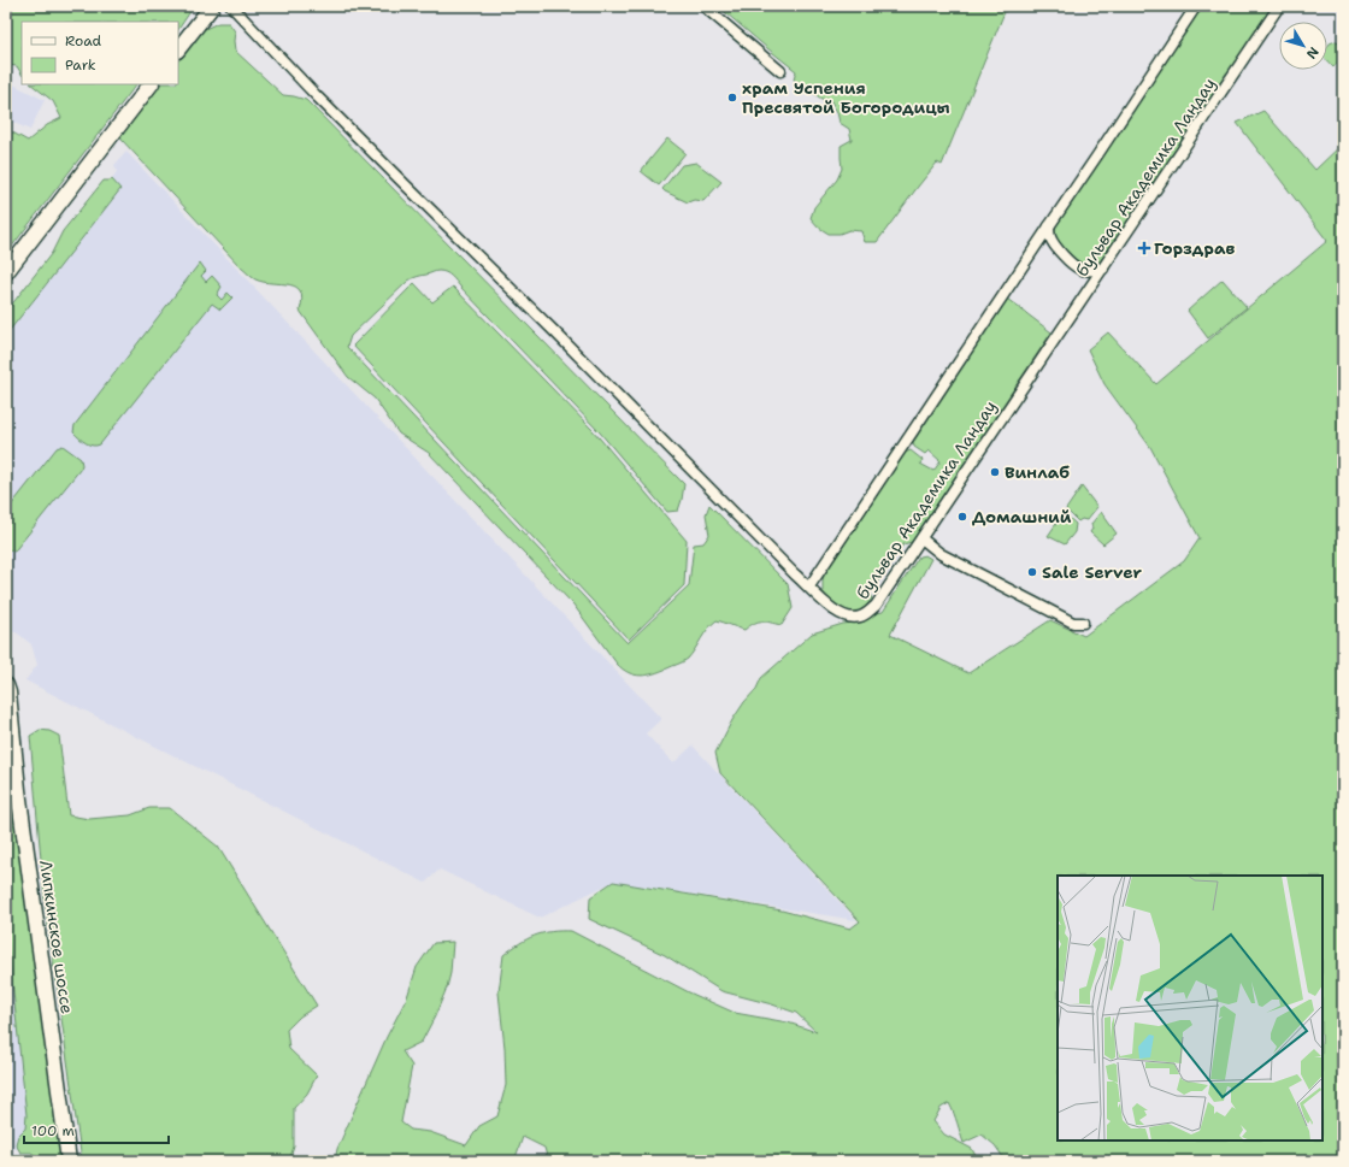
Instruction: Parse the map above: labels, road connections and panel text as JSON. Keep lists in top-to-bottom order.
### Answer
{
  "streets": {
    "street": ["бульвар Академика Ландау", "Липкинское шоссе"]
  },
  "places": {
    "other": [
      "храм Успения Пресвятой Богородицы",
      "Винлаб",
      "Домашний",
      "Sale Server"
    ],
    "health": ["Горздрав"]
  },
  "legend": ["Road", "Park"],
  "scale_bar": "100 m",
  "north": "bottom right"
}
